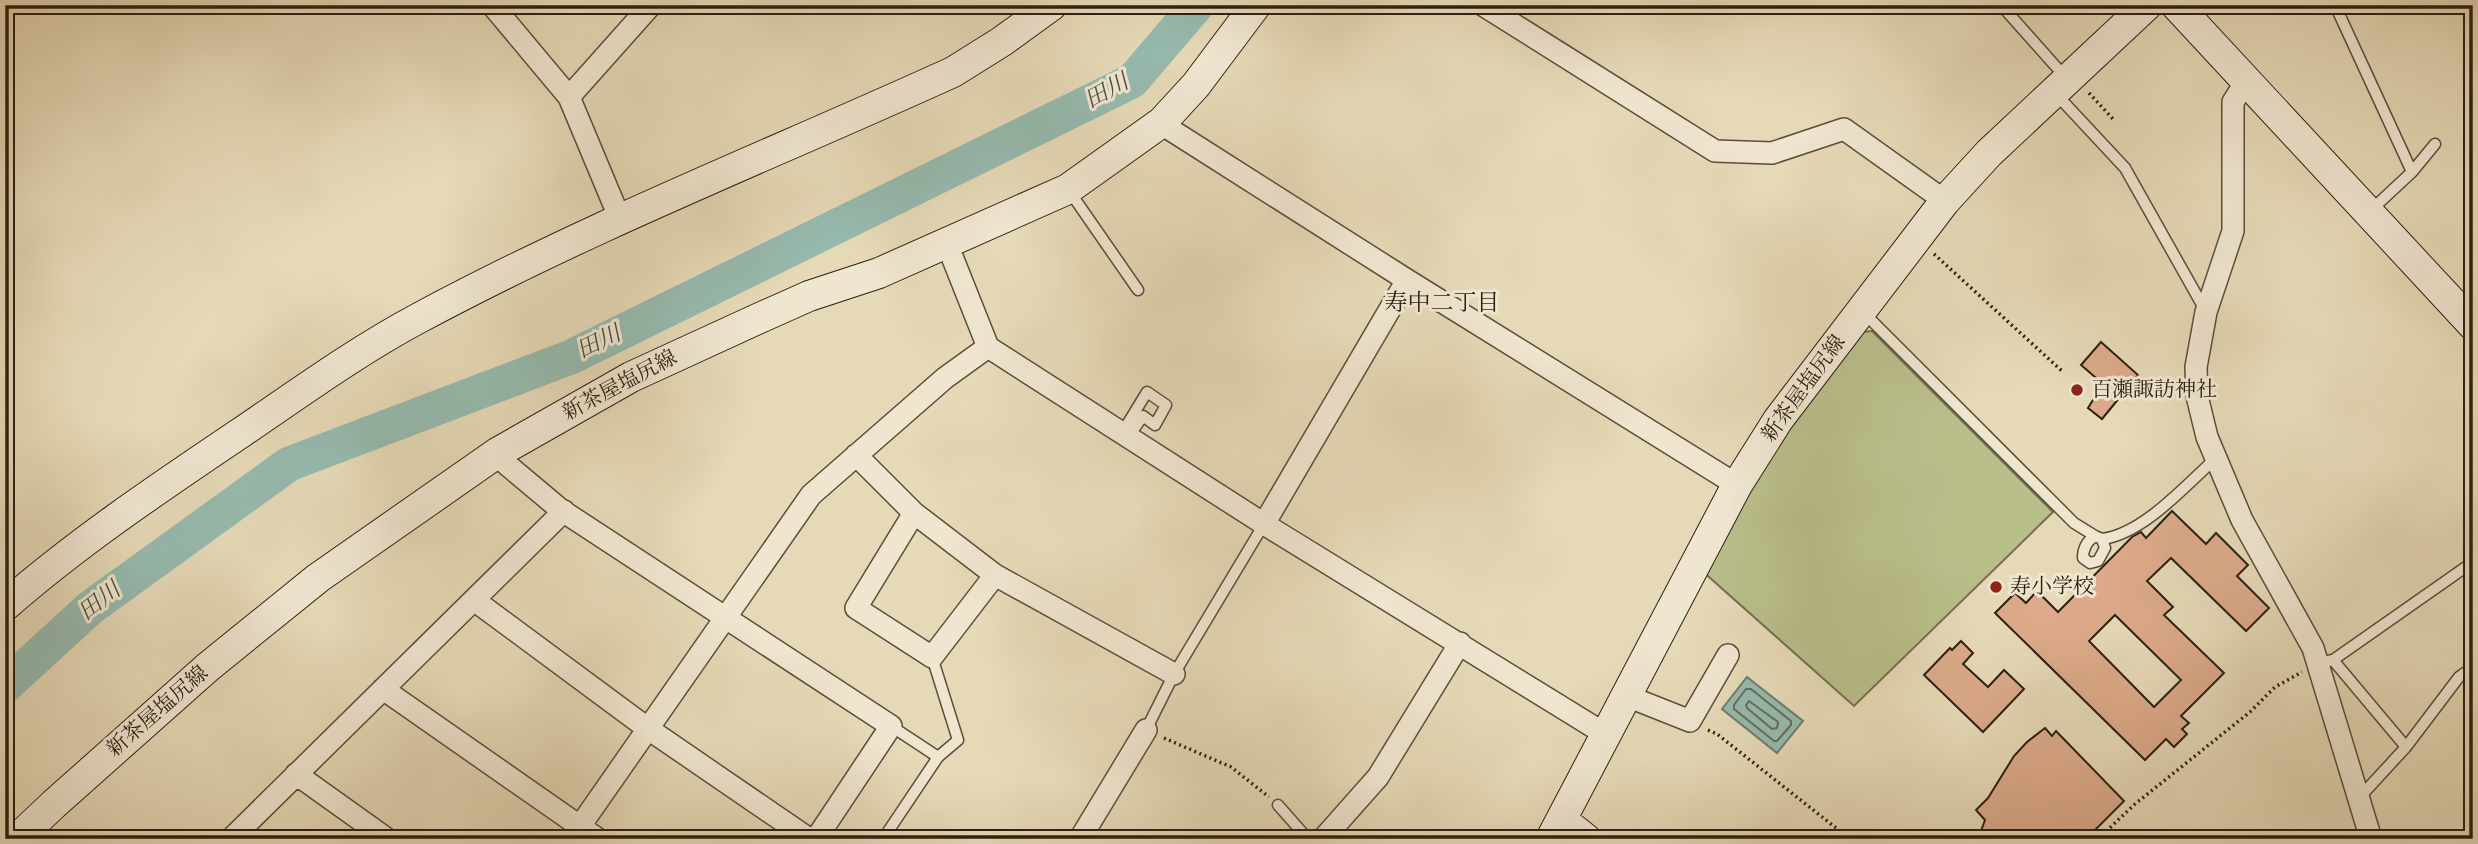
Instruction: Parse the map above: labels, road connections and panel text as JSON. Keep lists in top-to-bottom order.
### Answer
{
  "streets": {
    "main road": ["新茶屋塩尻線"]
  },
  "districts": ["寿中二丁目"],
  "water": ["田川"],
  "places": ["百瀬諏訪神社", "寿小学校"]
}
